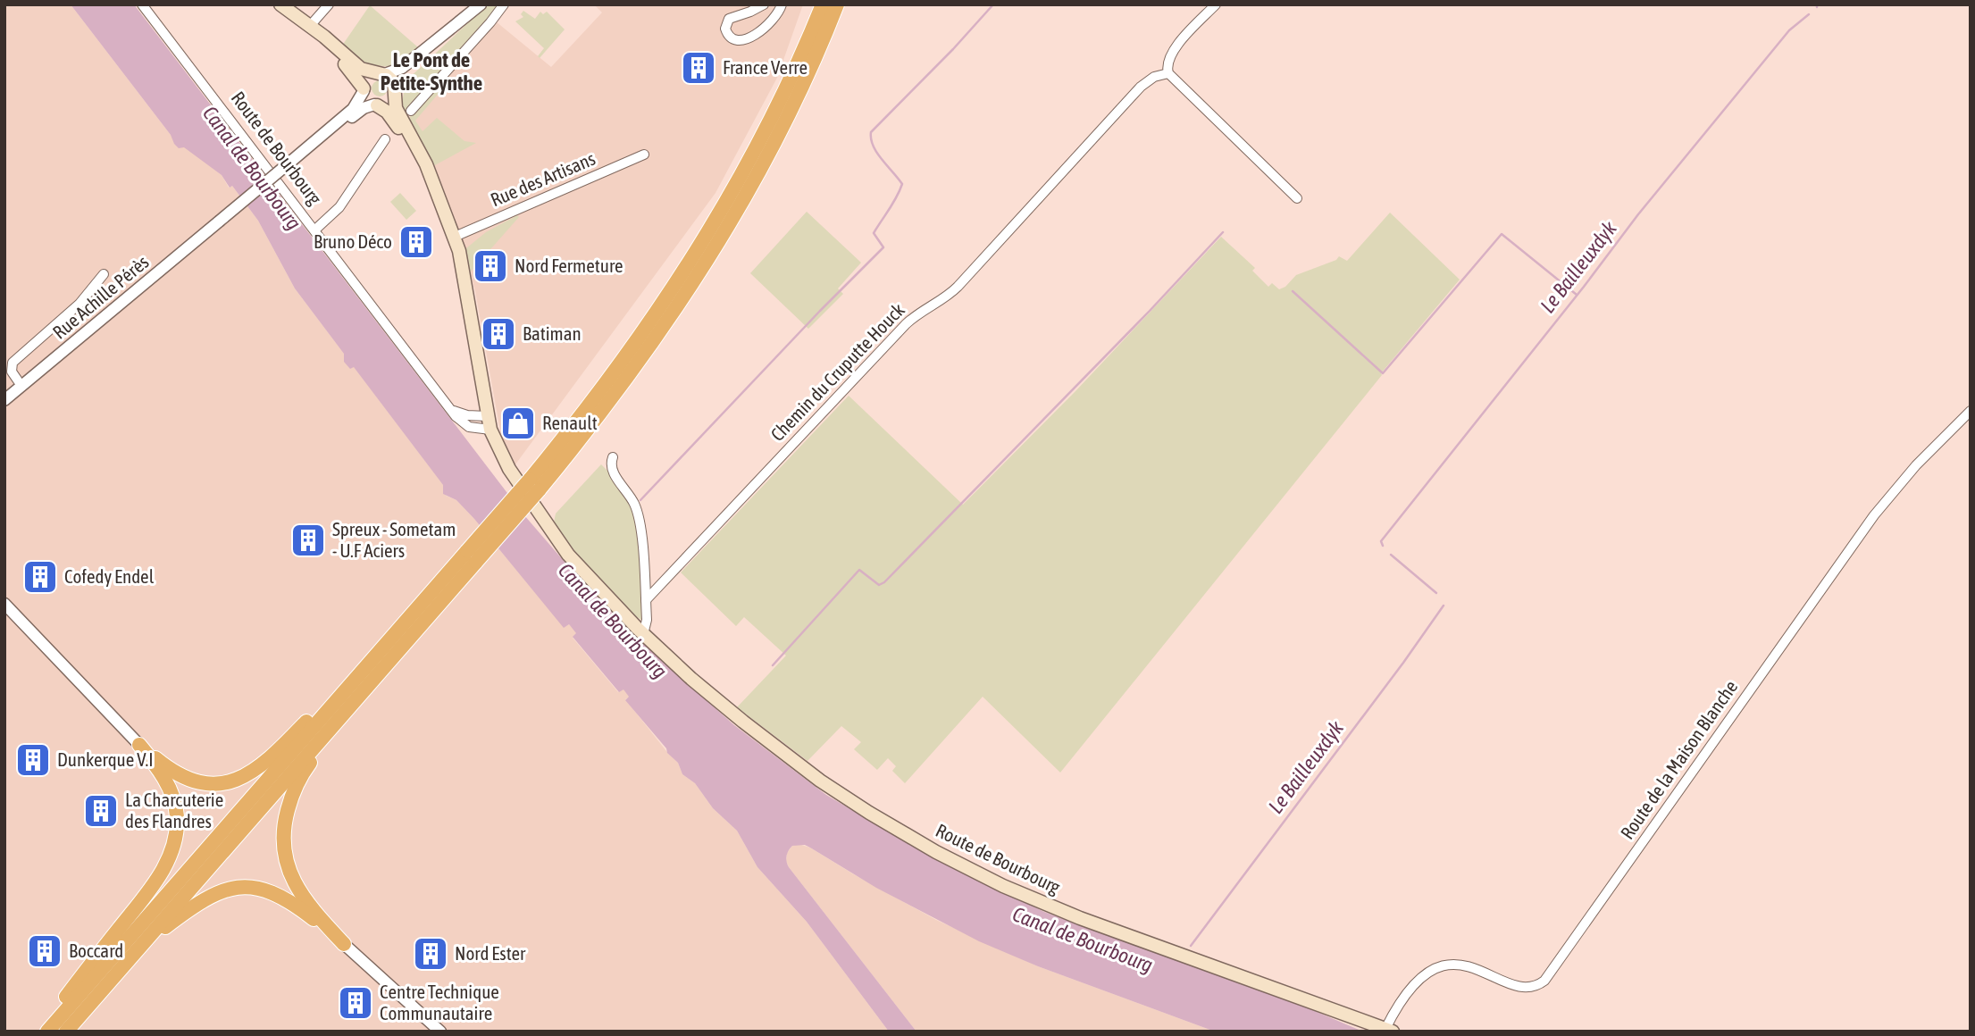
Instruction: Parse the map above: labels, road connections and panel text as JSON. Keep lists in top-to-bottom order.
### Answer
{
  "streets": {
    "main road": ["Route de Bourbourg"],
    "street": [
      "Rue des Artisans",
      "Rue Achille Pérès",
      "Chemin du Cruputte Houck",
      "Route de la Maison Blanche"
    ]
  },
  "crossings": [
    ["Route de Bourbourg", "Rue des Artisans"],
    ["Route de Bourbourg", "Route de la Maison Blanche"]
  ],
  "districts": ["Le Pont de Petite-Synthe"],
  "water": ["Canal de Bourbourg", "Le Bailleuxdyk"],
  "places": {
    "building": [
      "France Verre",
      "Bruno Déco",
      "Nord Fermeture",
      "Batiman",
      "Spreux - Sometam - U.F Aciers",
      "Cofedy Endel",
      "Dunkerque V.I",
      "La Charcuterie des Flandres",
      "Boccard",
      "Nord Ester",
      "Centre Technique Communautaire"
    ],
    "shop": ["Renault"]
  }
}
